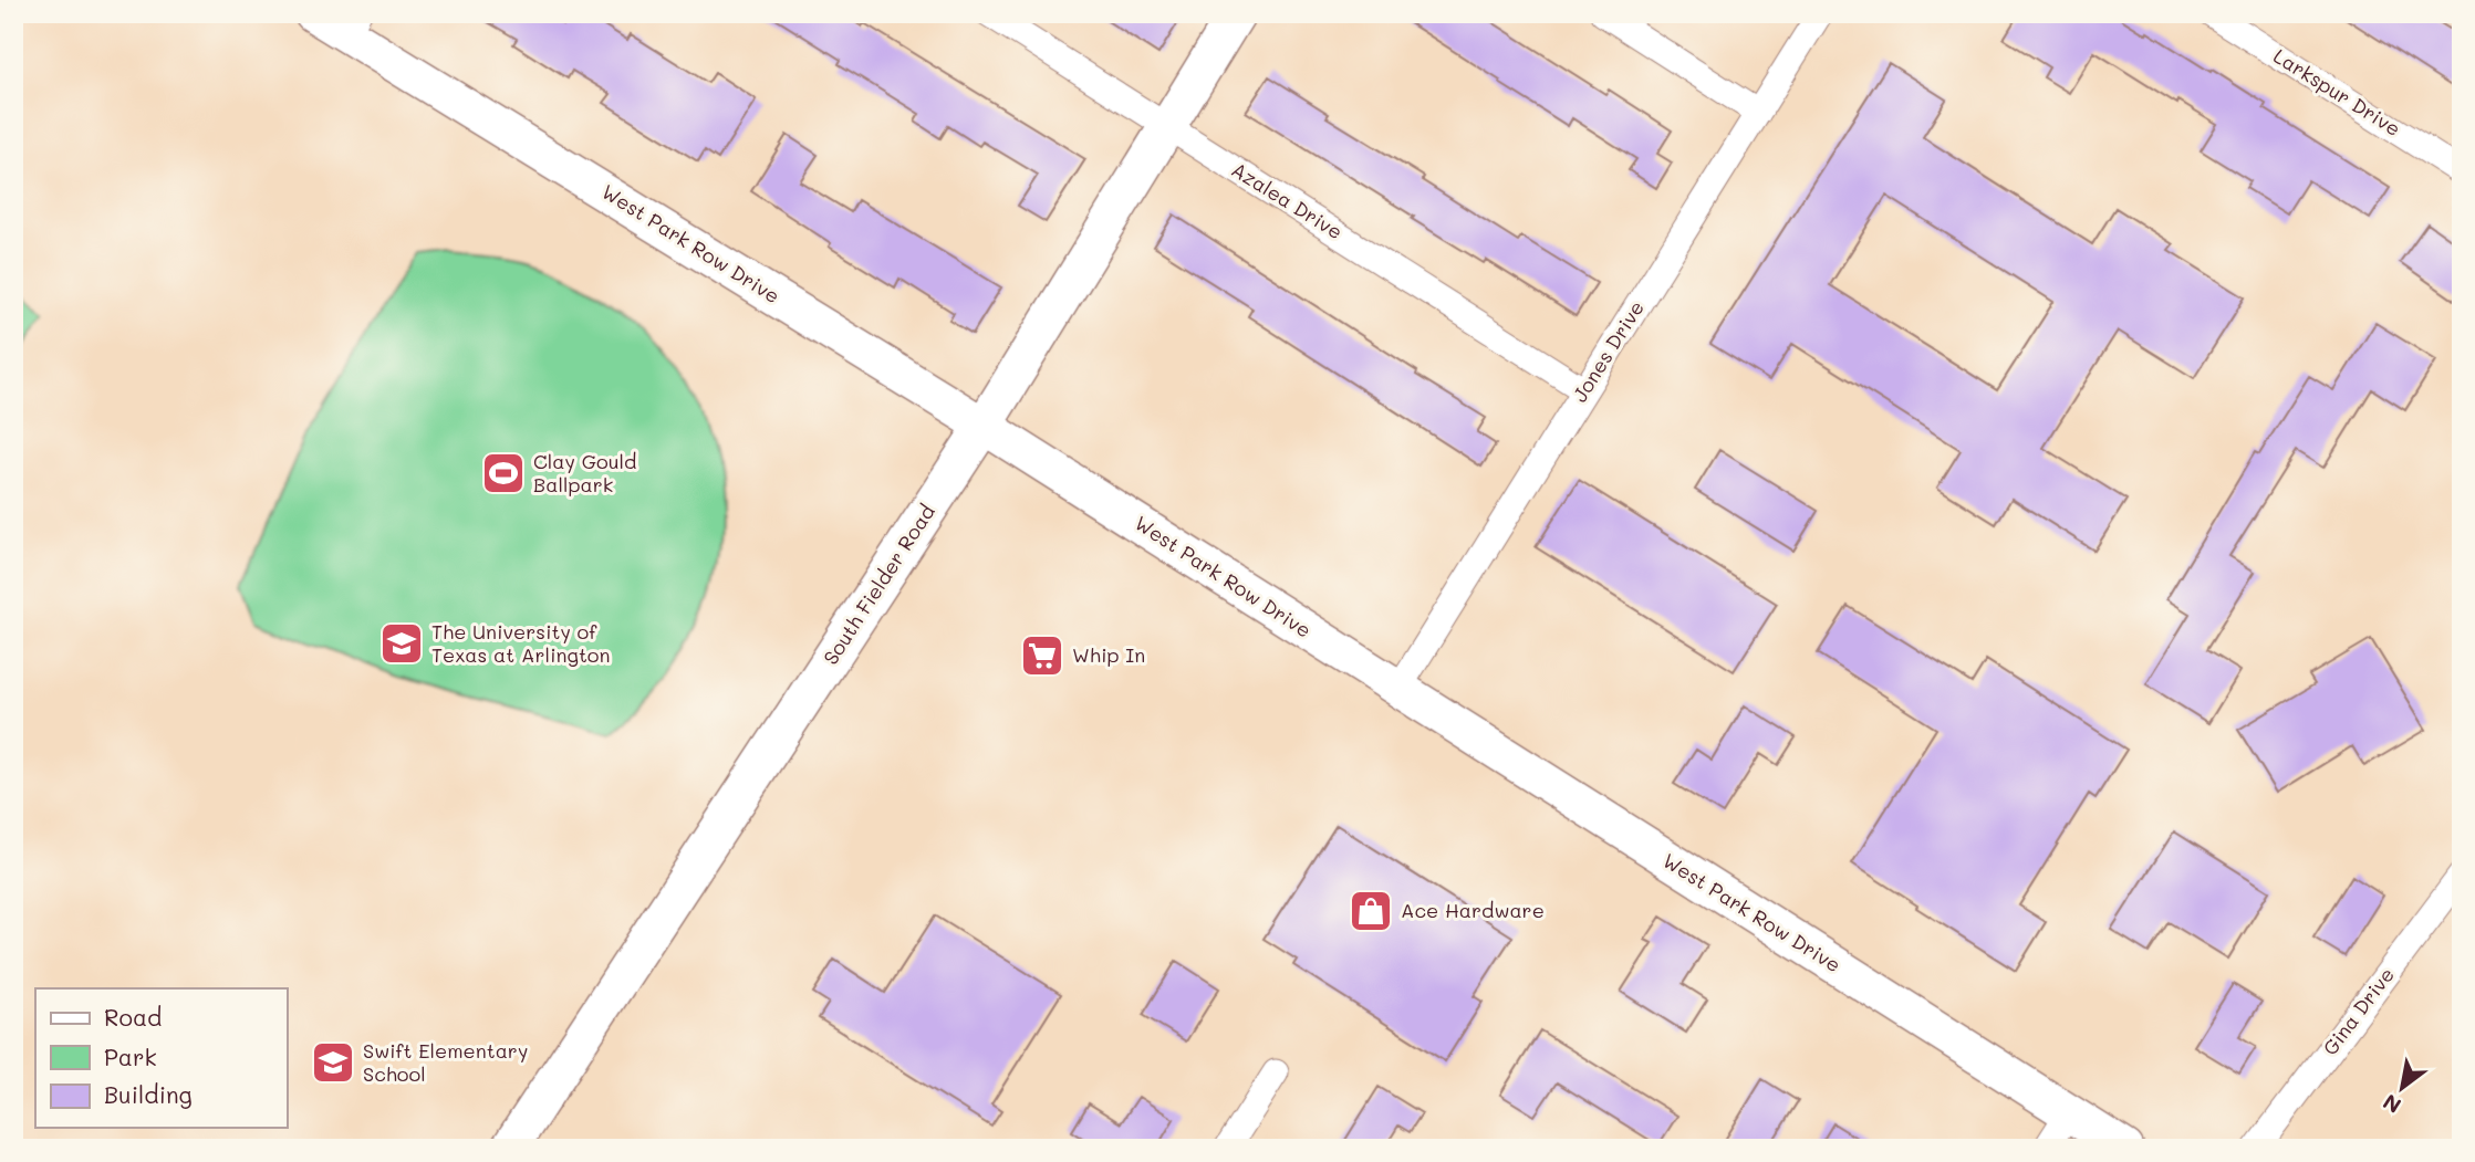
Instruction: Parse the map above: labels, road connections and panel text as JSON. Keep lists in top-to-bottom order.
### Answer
{
  "streets": {
    "main road": ["West Park Row Drive", "South Fielder Road"],
    "street": [
      "Larkspur Drive",
      "Azalea Drive",
      "Jones Drive",
      "Gina Drive"
    ]
  },
  "crossings": [
    ["Azalea Drive", "Jones Drive"],
    ["Azalea Drive", "South Fielder Road"],
    ["West Park Row Drive", "Jones Drive"],
    ["West Park Row Drive", "South Fielder Road"]
  ],
  "places": {
    "sports": ["Clay Gould Ballpark"],
    "school or university": ["The University of Texas at Arlington", "Swift Elementary School"],
    "supermarket": ["Whip In"],
    "shop": ["Ace Hardware"]
  },
  "legend": ["Road", "Park", "Building"],
  "north": "bottom left"
}
